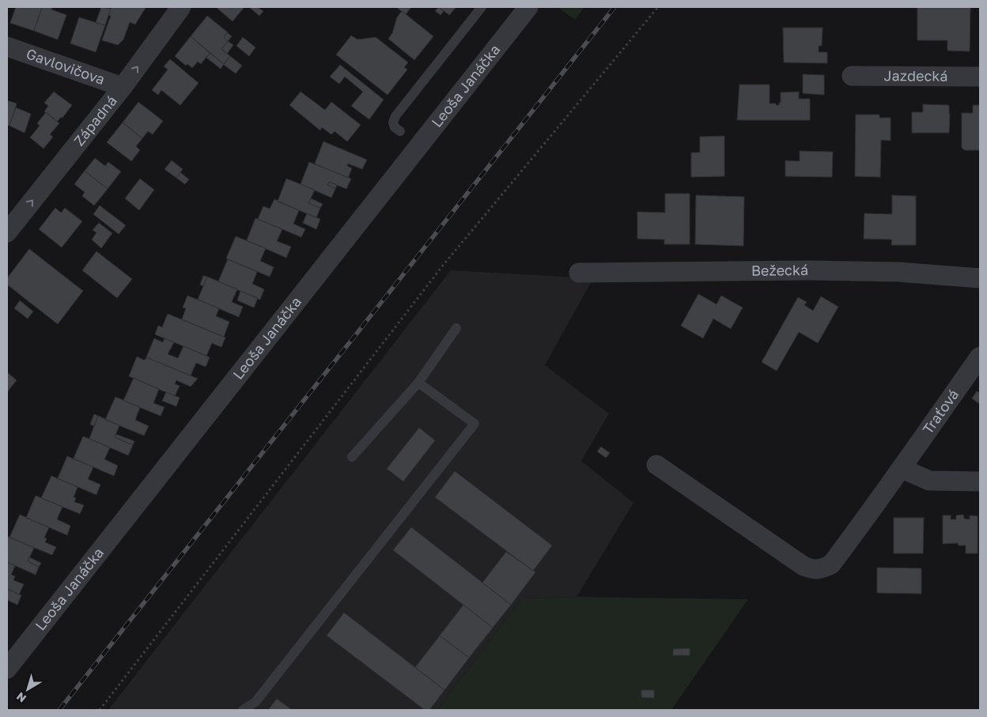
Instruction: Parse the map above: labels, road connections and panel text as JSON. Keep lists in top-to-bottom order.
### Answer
{
  "streets": {
    "street": [
      "Gavlovičova",
      "Jazdecká",
      "Leoša Janáčka",
      "Západná",
      "Bežecká",
      "Traťová"
    ]
  },
  "crossings": [
    ["Gavlovičova", "Západná"]
  ],
  "one_way": ["Západná"],
  "north": "bottom left"
}
